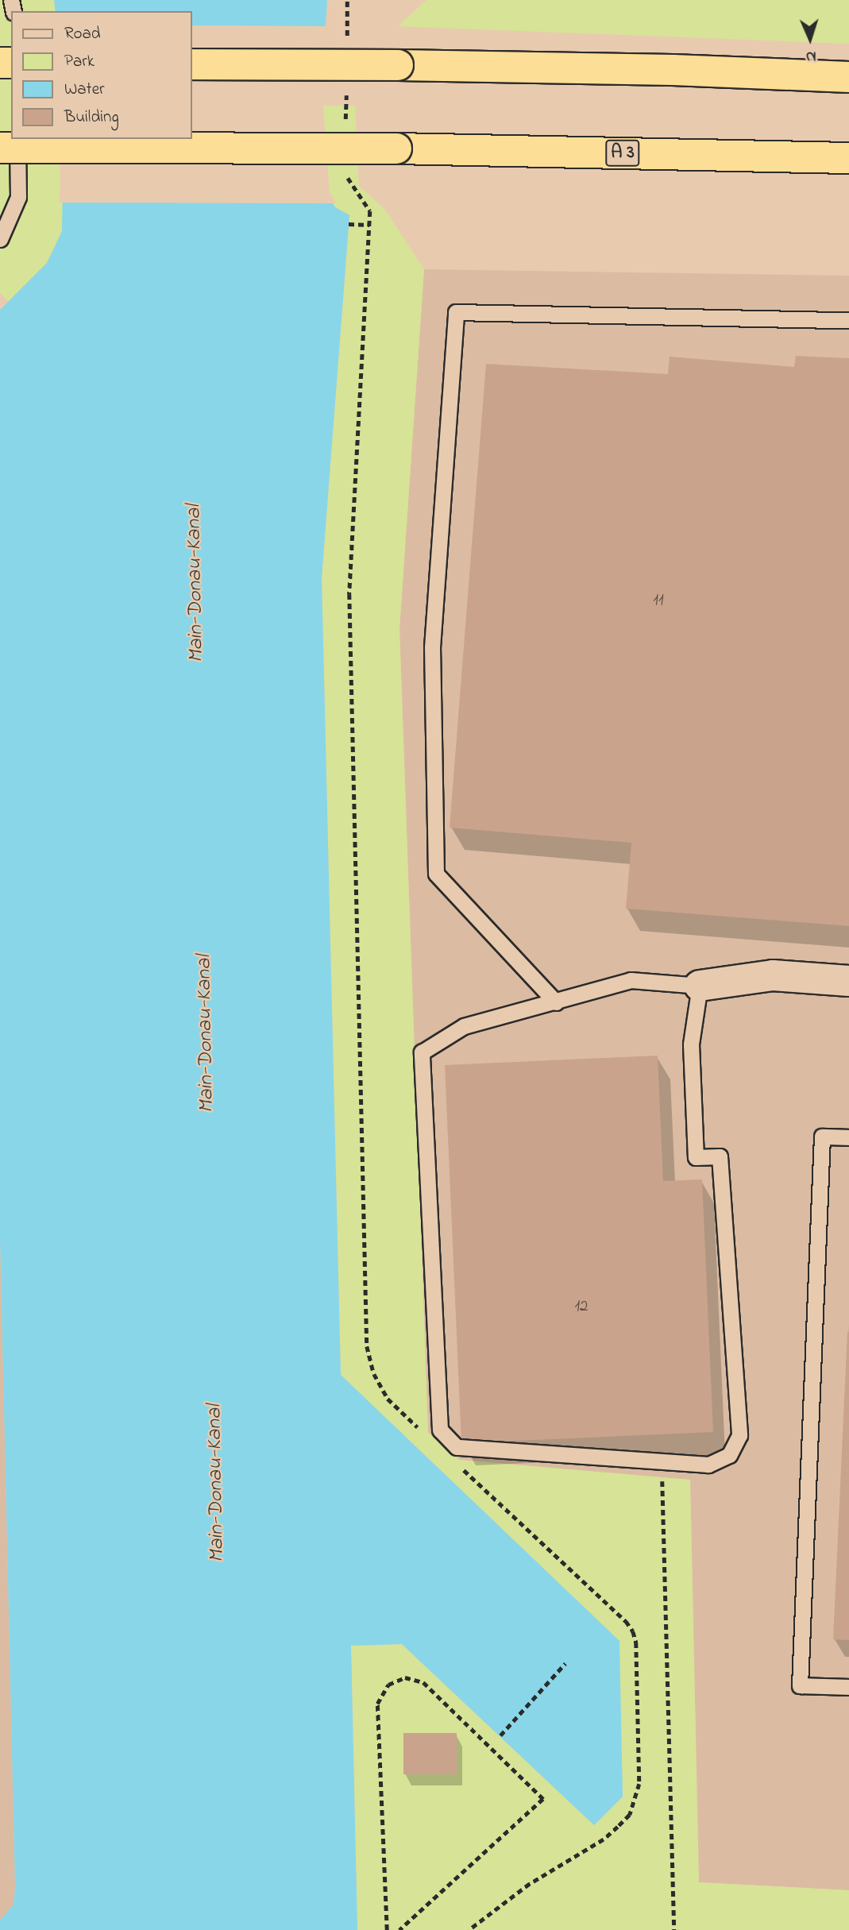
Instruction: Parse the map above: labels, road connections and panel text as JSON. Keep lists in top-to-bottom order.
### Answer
{
  "streets": {
    "highway": ["A 3"]
  },
  "water": ["Main-Donau-Kanal"],
  "house_numbers": ["11", "12"],
  "legend": [
    "Road",
    "Park",
    "Water",
    "Building"
  ],
  "north": "bottom"
}
